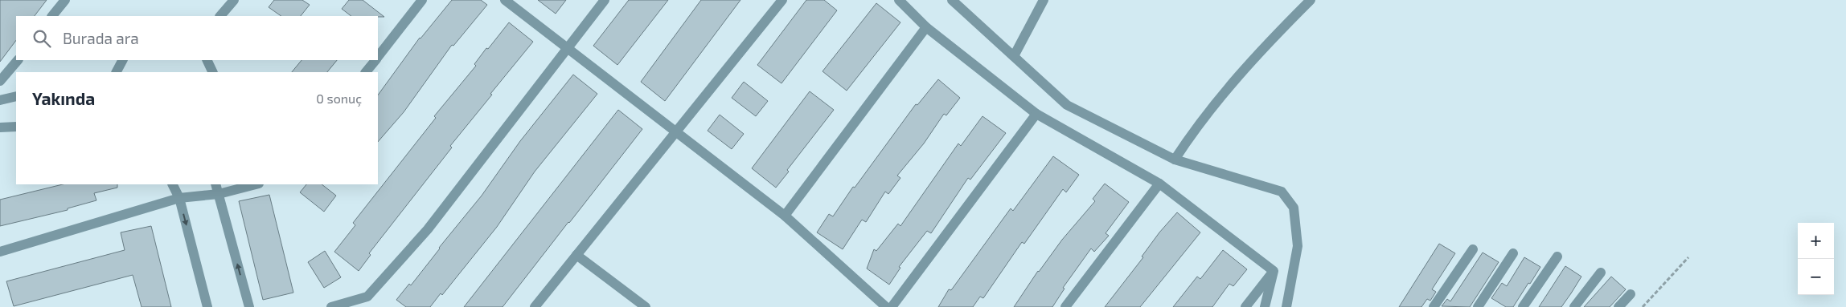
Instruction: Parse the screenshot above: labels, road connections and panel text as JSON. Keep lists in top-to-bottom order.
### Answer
{
  "page": {
    "search": "Burada ara",
    "heading": ["Yakında", "0 sonuç"],
    "map_buttons": ["+", "−"]
  }
}
